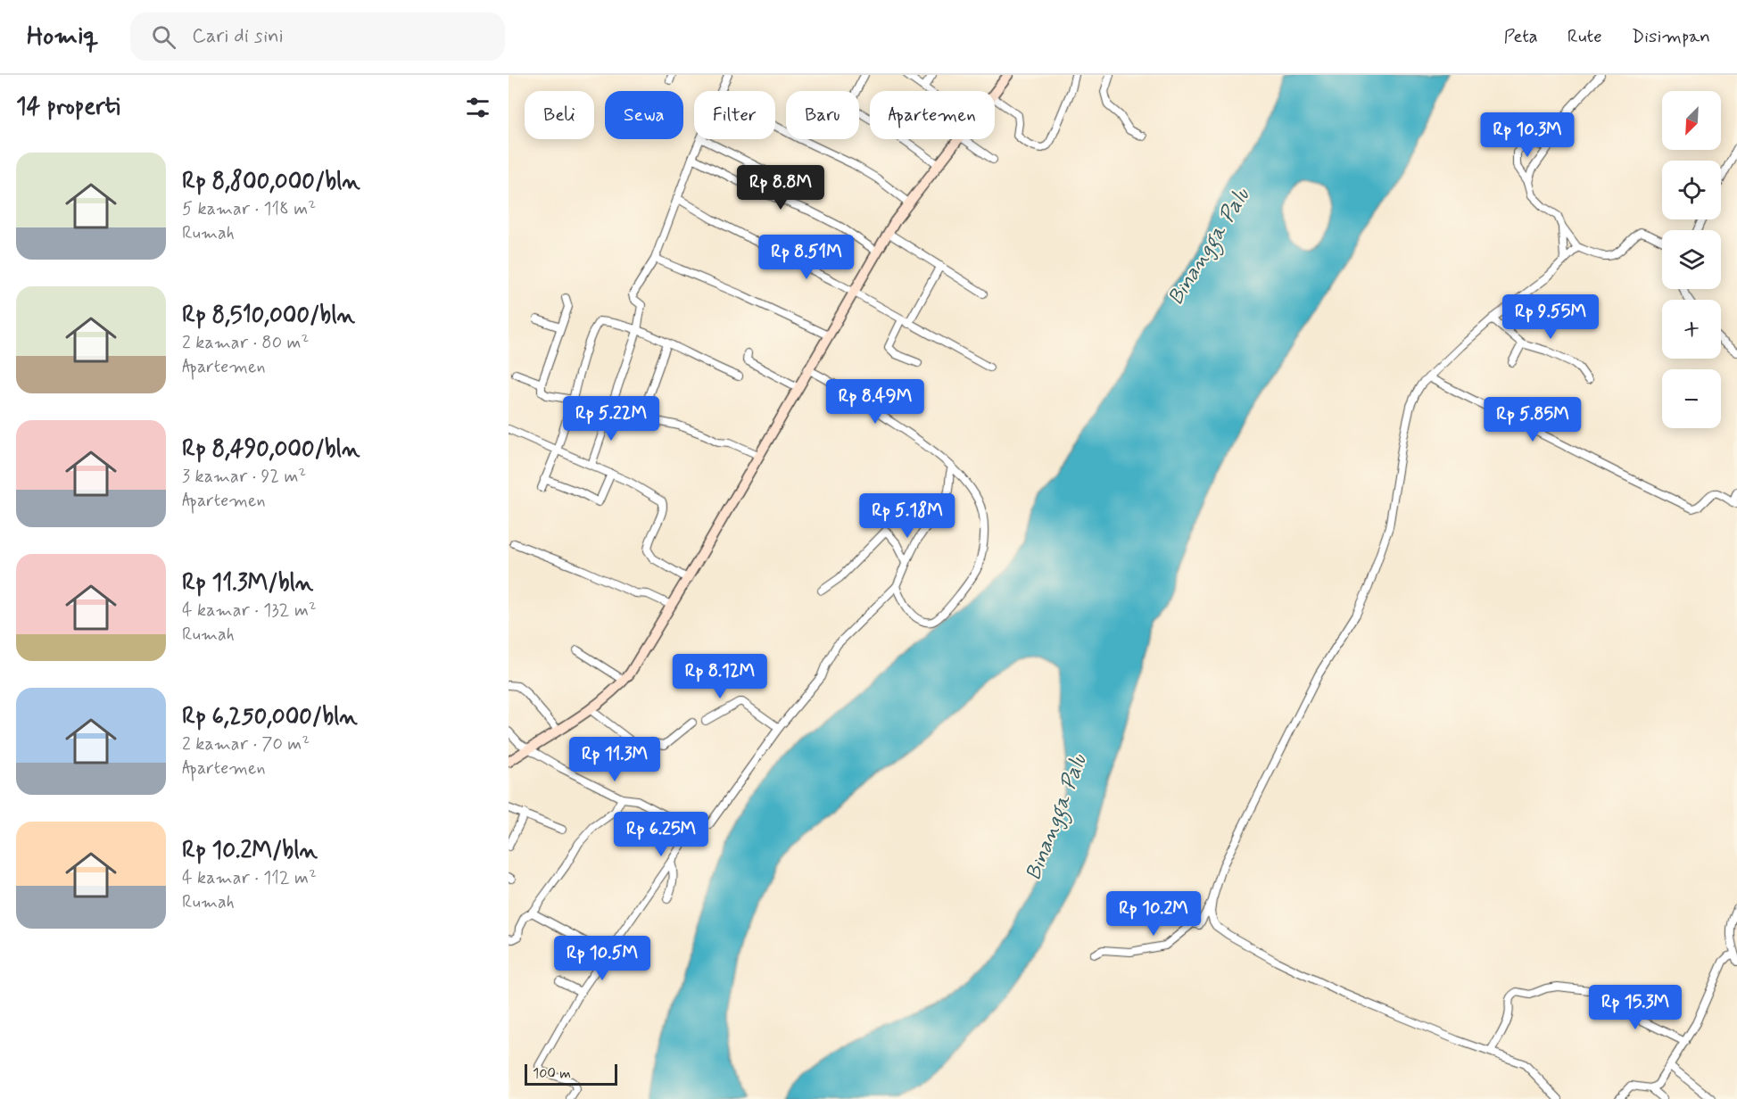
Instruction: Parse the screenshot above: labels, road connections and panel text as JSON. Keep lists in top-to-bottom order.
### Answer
{
  "water": ["Binangga Palu"],
  "scale_bar": "100 m",
  "north": "bottom left",
  "page": {
    "header": "Homiq",
    "search": "Cari di sini",
    "nav": ["Peta", "Rute", "Disimpan"],
    "heading": "14 properti",
    "map_buttons": ["+", "−"],
    "chip": [
      "Beli",
      "Sewa",
      "Filter",
      "Baru",
      "Apartemen"
    ],
    "price": [
      "Rp 10.3M",
      "Rp 8.8M",
      "Rp 8.51M",
      "Rp 9.55M",
      "Rp 8.49M",
      "Rp 5.22M",
      "Rp 5.85M",
      "Rp 5.18M",
      "Rp 8.12M",
      "Rp 11.3M",
      "Rp 6.25M",
      "Rp 10.2M",
      "Rp 10.5M",
      "Rp 15.3M"
    ],
    "list": [
      {
        "name": "Rp 8,800,000/bln",
        "note": "5 kamar · 118 m² · Rumah"
      },
      {
        "name": "Rp 8,510,000/bln",
        "note": "2 kamar · 80 m² · Apartemen"
      },
      {
        "name": "Rp 8,490,000/bln",
        "note": "3 kamar · 92 m² · Apartemen"
      },
      {
        "name": "Rp 11.3M/bln",
        "note": "4 kamar · 132 m² · Rumah"
      },
      {
        "name": "Rp 6,250,000/bln",
        "note": "2 kamar · 70 m² · Apartemen"
      },
      {
        "name": "Rp 10.2M/bln",
        "note": "4 kamar · 112 m² · Rumah"
      }
    ],
    "scale": "100 m"
  }
}
